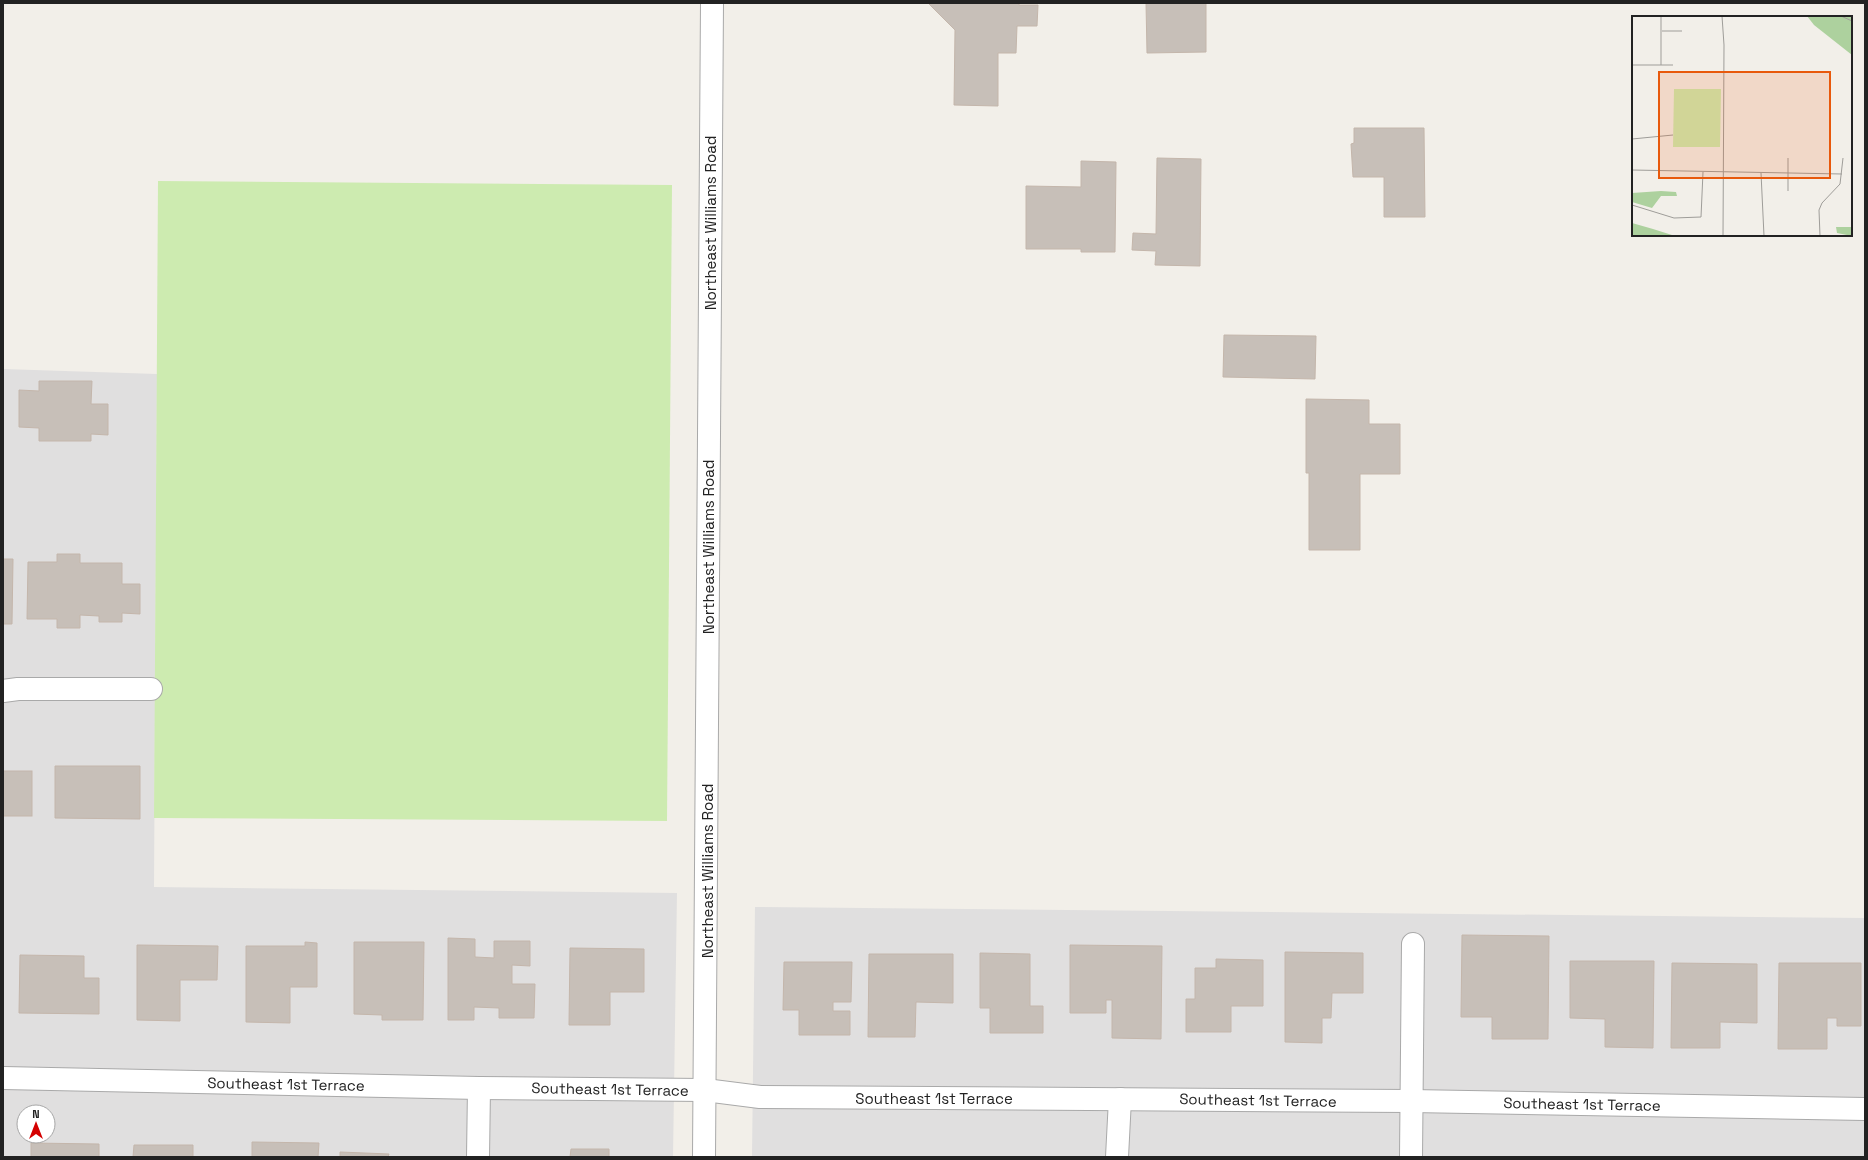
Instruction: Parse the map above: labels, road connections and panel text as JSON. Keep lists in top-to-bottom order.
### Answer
{
  "streets": {
    "street": ["Northeast Williams Road", "Southeast 1st Terrace"]
  },
  "crossings": [
    ["Northeast Williams Road", "Southeast 1st Terrace"]
  ],
  "north": "top"
}
